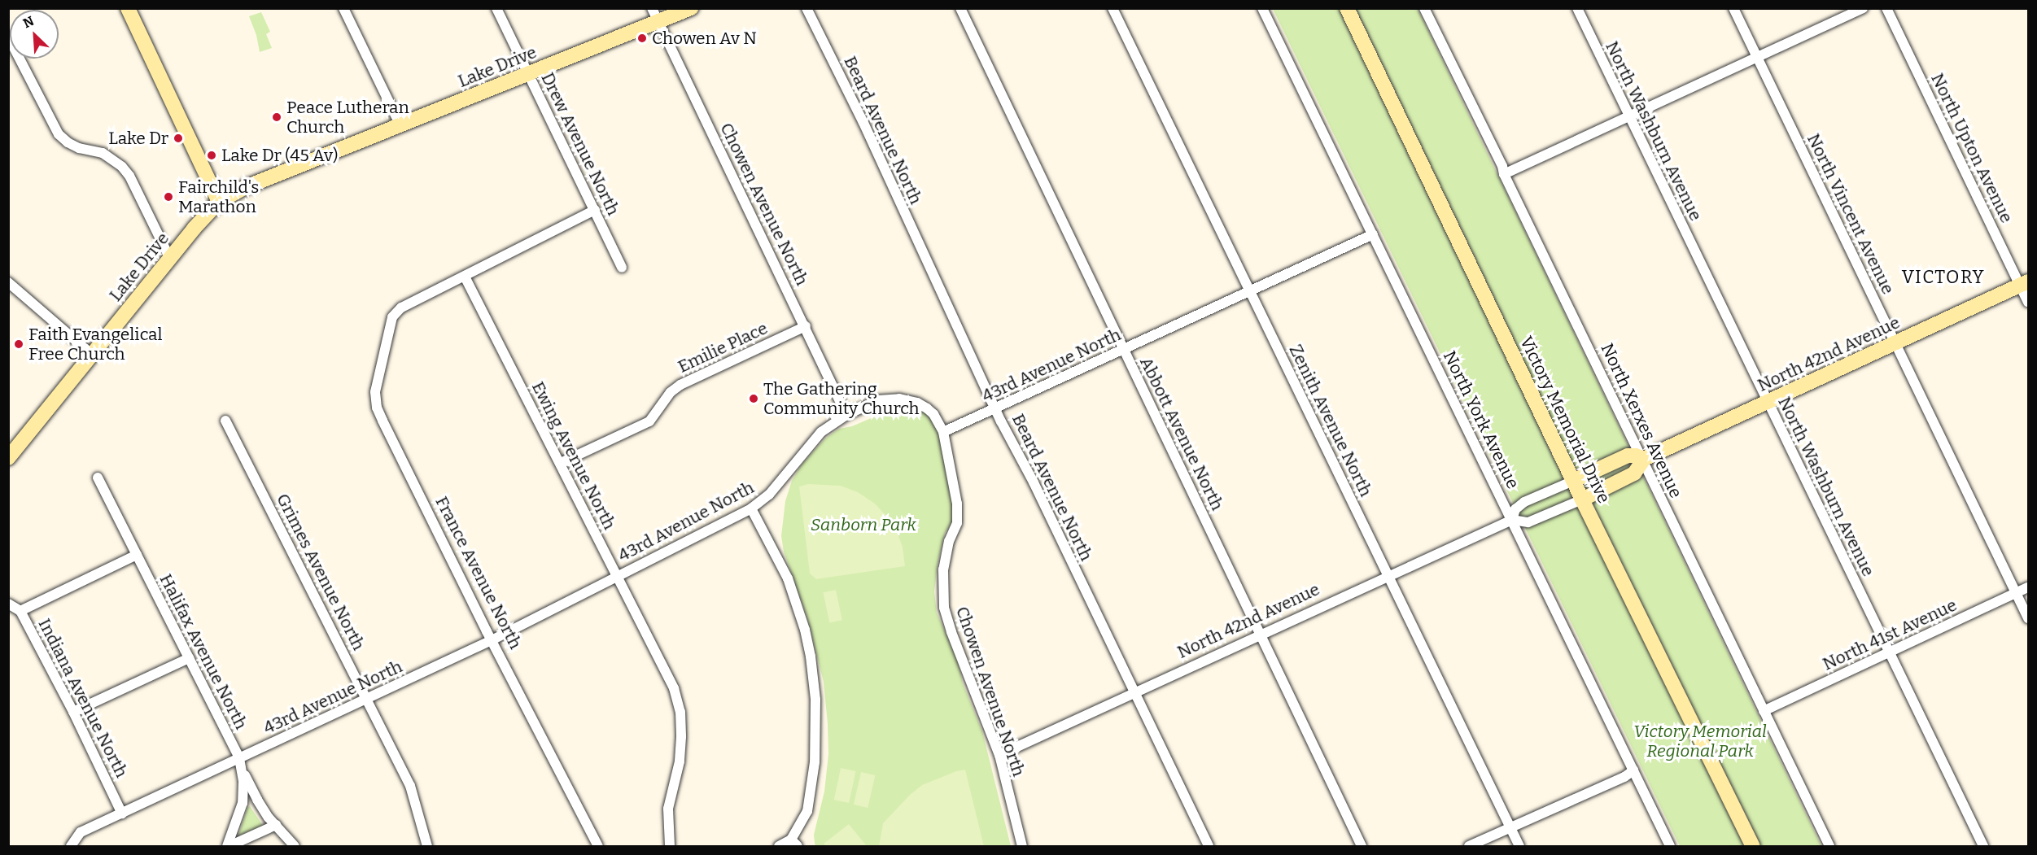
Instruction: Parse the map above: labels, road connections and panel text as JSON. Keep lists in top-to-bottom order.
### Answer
{
  "streets": {
    "street": [
      "Lake Drive",
      "Beard Avenue North",
      "North Washburn Avenue",
      "Drew Avenue North",
      "North Upton Avenue",
      "Chowen Avenue North",
      "North Vincent Avenue",
      "Emilie Place",
      "North 42nd Avenue",
      "43rd Avenue North",
      "North York Avenue",
      "Victory Memorial Drive",
      "Zenith Avenue North",
      "North Xerxes Avenue",
      "Abbott Avenue North",
      "Ewing Avenue North",
      "Grimes Avenue North",
      "France Avenue North",
      "North 41st Avenue",
      "Halifax Avenue North",
      "Indiana Avenue North"
    ]
  },
  "crossings": [
    ["Lake Drive", "Drew Avenue North"],
    ["Lake Drive", "Chowen Avenue North"],
    ["Beard Avenue North", "North 42nd Avenue"],
    ["Beard Avenue North", "43rd Avenue North"],
    ["North Washburn Avenue", "North 42nd Avenue"],
    ["North Washburn Avenue", "North 41st Avenue"],
    ["North Upton Avenue", "North 42nd Avenue"],
    ["Chowen Avenue North", "Emilie Place"],
    ["Chowen Avenue North", "North 42nd Avenue"],
    ["Chowen Avenue North", "43rd Avenue North"],
    ["North Vincent Avenue", "North 42nd Avenue"],
    ["North Vincent Avenue", "North 41st Avenue"],
    ["Emilie Place", "Ewing Avenue North"],
    ["North 42nd Avenue", "North York Avenue"],
    ["North 42nd Avenue", "Victory Memorial Drive"],
    ["North 42nd Avenue", "Zenith Avenue North"],
    ["North 42nd Avenue", "North Xerxes Avenue"],
    ["North 42nd Avenue", "Abbott Avenue North"],
    ["43rd Avenue North", "North York Avenue"],
    ["43rd Avenue North", "Zenith Avenue North"],
    ["43rd Avenue North", "Abbott Avenue North"],
    ["43rd Avenue North", "Ewing Avenue North"],
    ["43rd Avenue North", "Grimes Avenue North"],
    ["43rd Avenue North", "France Avenue North"],
    ["43rd Avenue North", "Halifax Avenue North"],
    ["43rd Avenue North", "Indiana Avenue North"],
    ["North Xerxes Avenue", "North 41st Avenue"],
    ["Ewing Avenue North", "France Avenue North"]
  ],
  "districts": ["VICTORY"],
  "parks": ["Sanborn Park", "Victory Memorial Regional Park"],
  "places": [
    "Chowen Av N",
    "Peace Lutheran Church",
    "Lake Dr",
    "Lake Dr (45 Av)",
    "Fairchild's Marathon",
    "Faith Evangelical Free Church",
    "The Gathering Community Church"
  ],
  "north": "top left"
}
